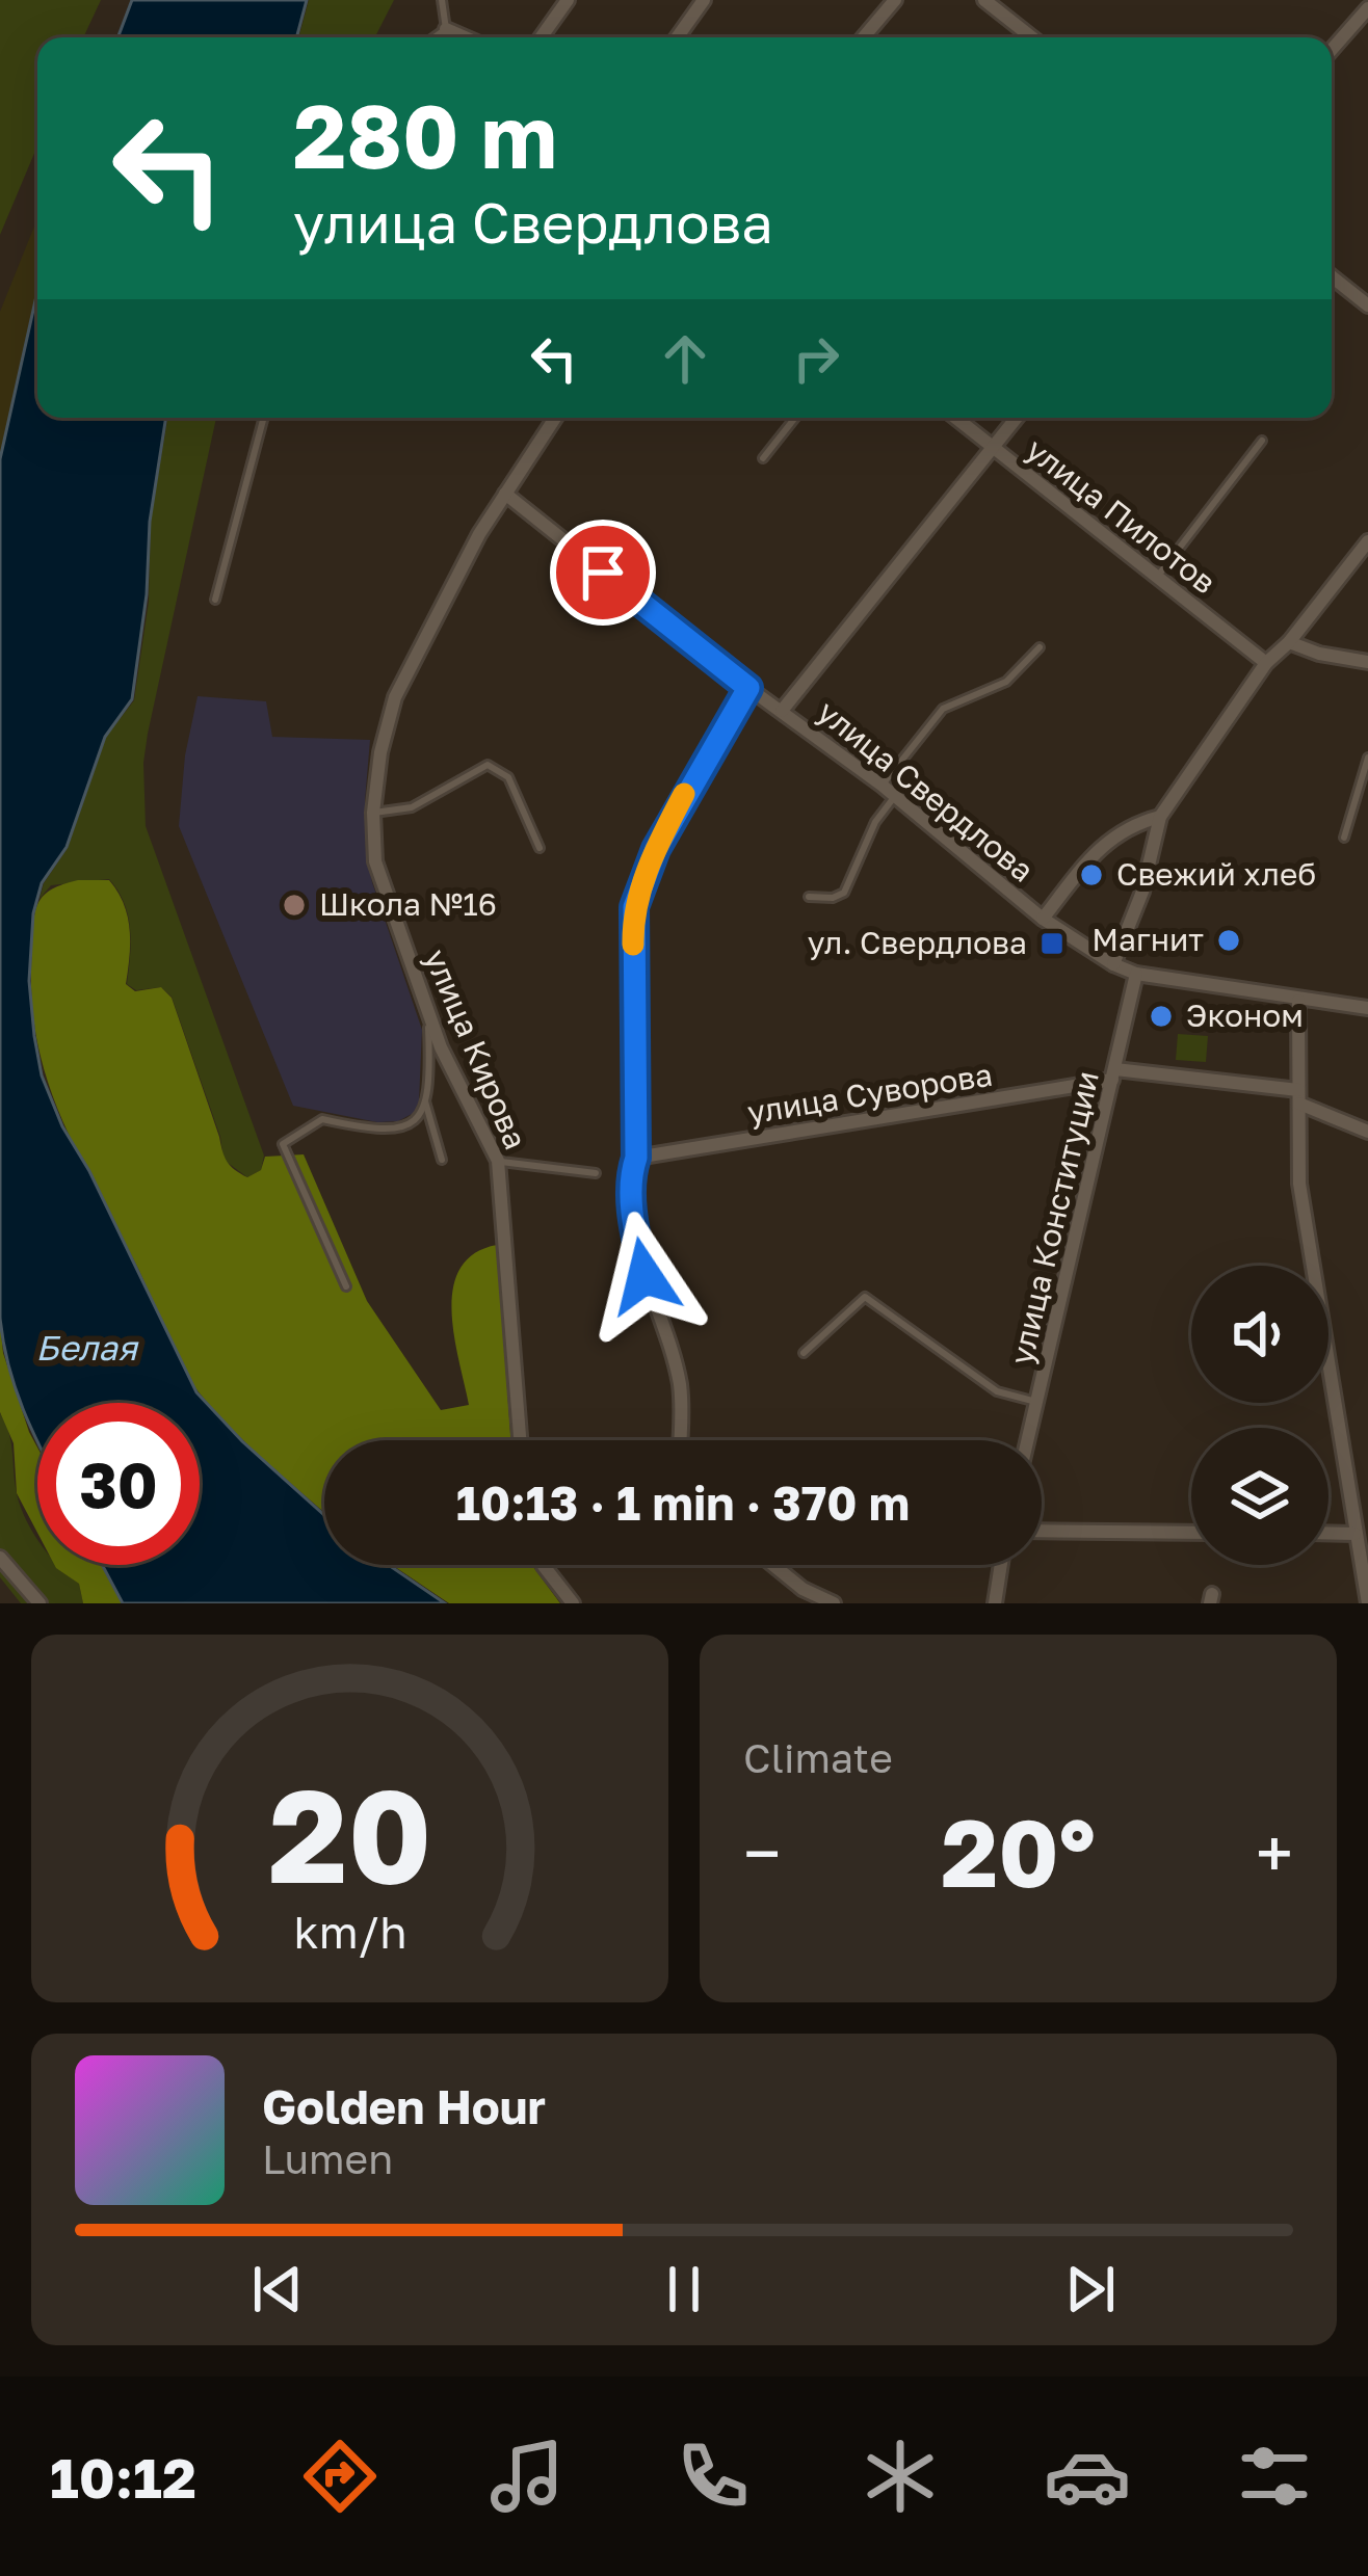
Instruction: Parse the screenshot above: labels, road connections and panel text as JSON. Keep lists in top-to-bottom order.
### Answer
{
  "streets": {
    "street": [
      "улица Пилотов",
      "улица Свердлова",
      "улица Кирова",
      "улица Суворова",
      "улица Конституции"
    ]
  },
  "crossings": [
    ["улица Свердлова", "улица Кирова"],
    ["улица Свердлова", "улица Конституции"],
    ["улица Суворова", "улица Конституции"]
  ],
  "water": ["Белая"],
  "places": {
    "other": [
      "Свежий хлеб",
      "Школа №16",
      "Магнит",
      "Эконом"
    ],
    "transit": ["ул. Свердлова"]
  },
  "page": {
    "turn": ["280 m", "улица Свердлова"],
    "limit": "30",
    "trip": "10:13 · 1 min · 370 m",
    "tile": "Climate",
    "heat": ["−", "20°", "+"],
    "song": ["Golden Hour", "Lumen"],
    "tabs": "10:12",
    "gauge": ["20", "km/h"]
  }
}
